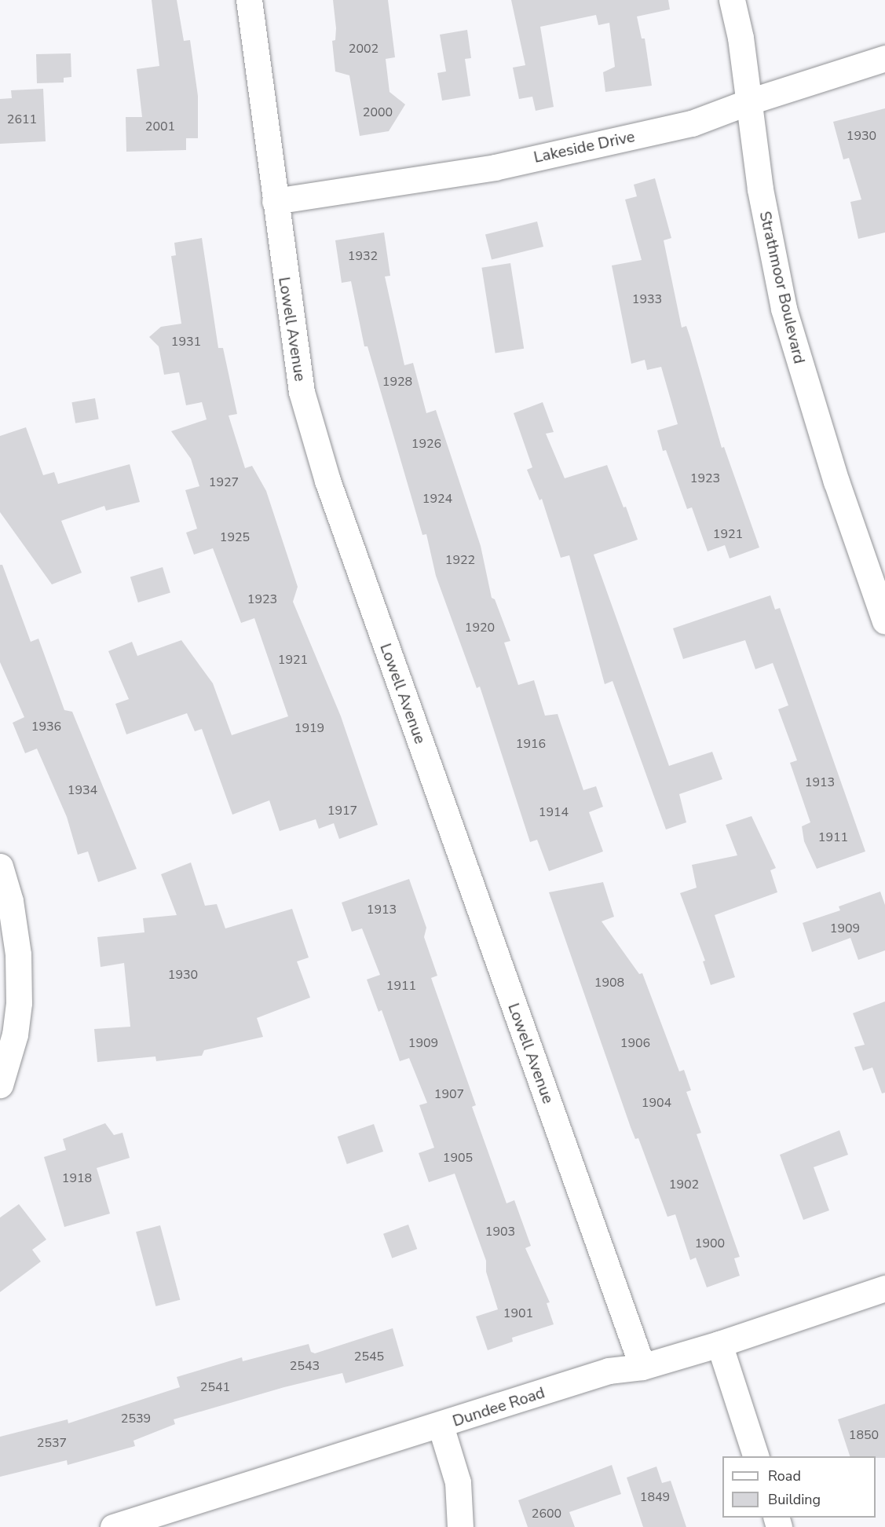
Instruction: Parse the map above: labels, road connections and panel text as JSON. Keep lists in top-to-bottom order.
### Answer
{
  "streets": {
    "street": [
      "Lakeside Drive",
      "Strathmoor Boulevard",
      "Lowell Avenue",
      "Dundee Road"
    ]
  },
  "crossings": [
    ["Lakeside Drive", "Strathmoor Boulevard"],
    ["Lakeside Drive", "Lowell Avenue"],
    ["Lowell Avenue", "Dundee Road"]
  ],
  "house_numbers": [
    "2002",
    "2000",
    "2611",
    "2001",
    "1930",
    "1932",
    "1933",
    "1931",
    "1928",
    "1926",
    "1923",
    "1927",
    "1924",
    "1921",
    "1925",
    "1922",
    "1923",
    "1920",
    "1921",
    "1936",
    "1919",
    "1916",
    "1913",
    "1934",
    "1917",
    "1914",
    "1911",
    "1913",
    "1909",
    "1930",
    "1908",
    "1911",
    "1909",
    "1906",
    "1907",
    "1904",
    "1905",
    "1918",
    "1902",
    "1903",
    "1900",
    "1901",
    "2545",
    "2543",
    "2541",
    "2539",
    "1850",
    "2537",
    "1849",
    "2600"
  ],
  "legend": ["Road", "Building"]
}
